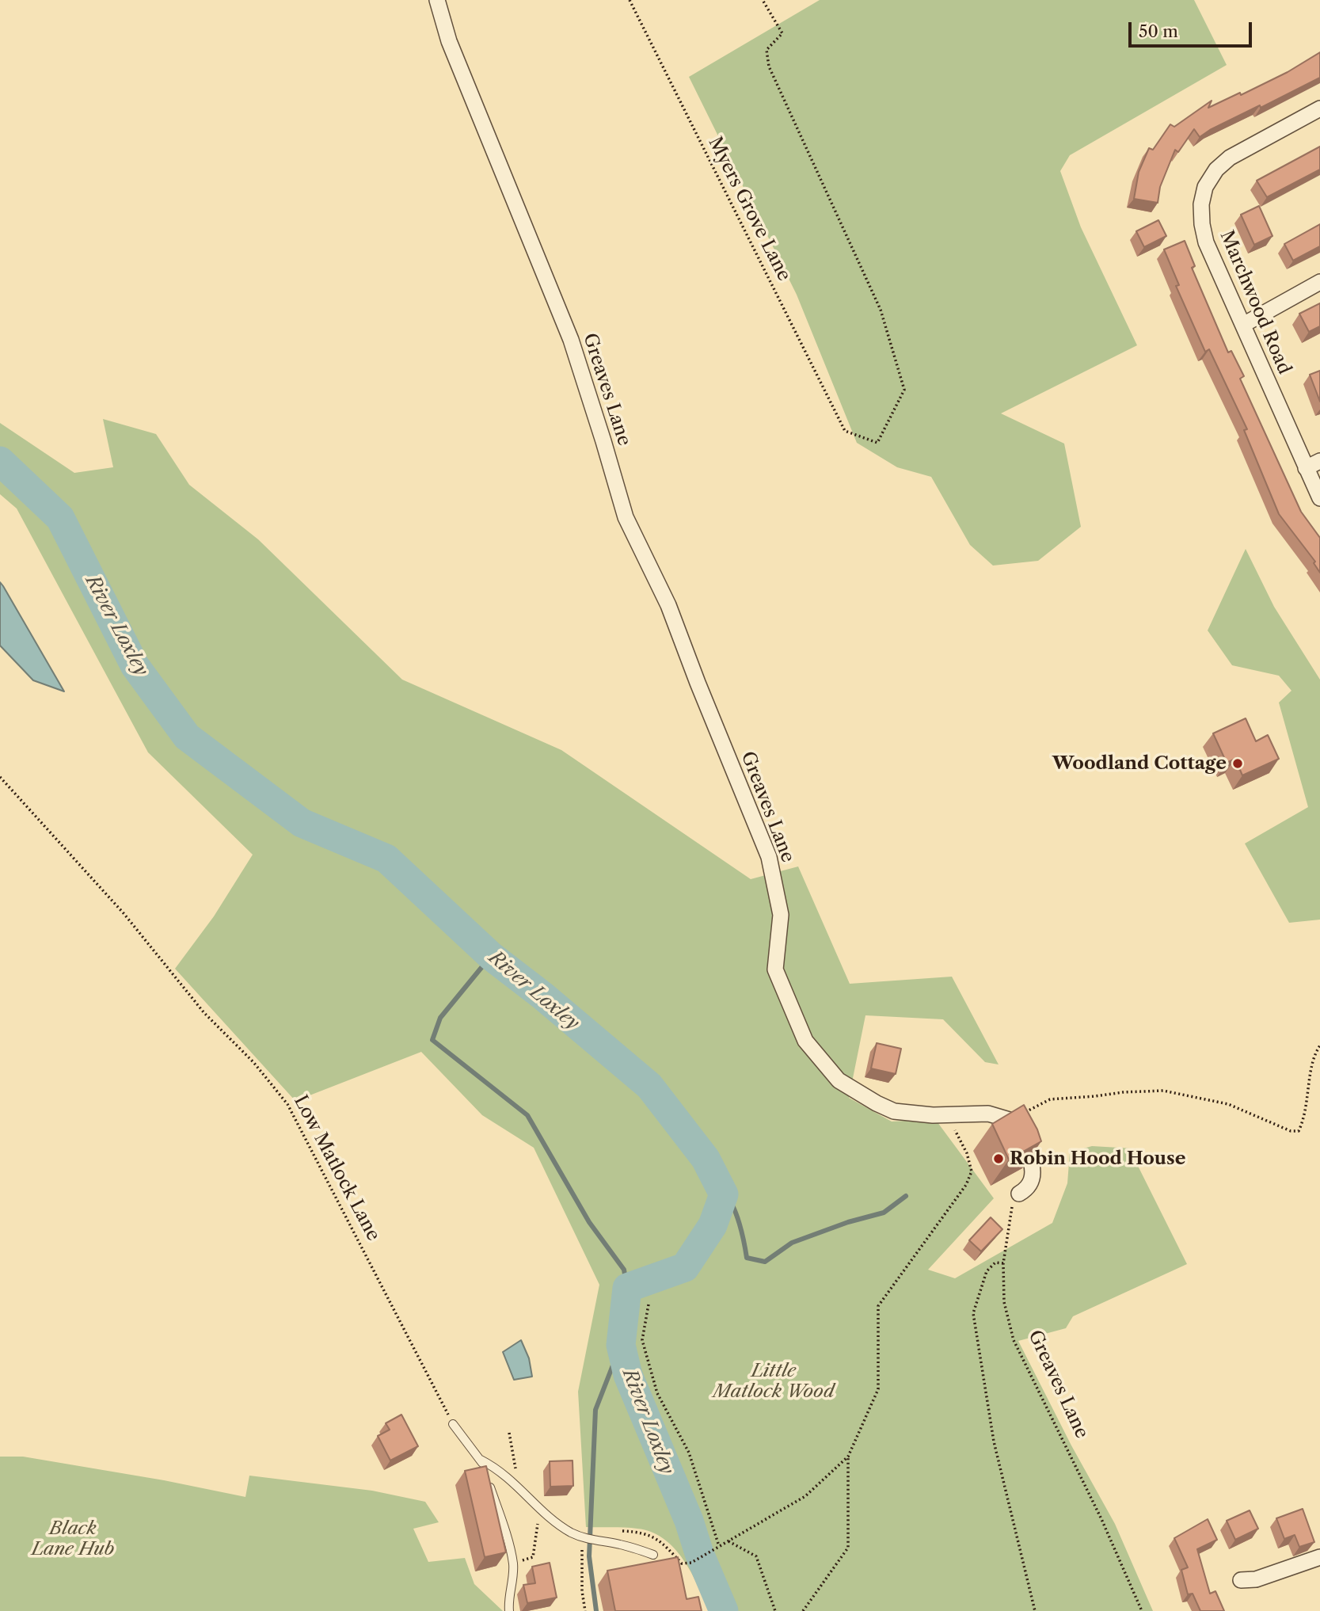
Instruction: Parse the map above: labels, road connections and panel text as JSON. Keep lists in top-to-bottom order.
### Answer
{
  "streets": {
    "street": ["Marchwood Road", "Greaves Lane"],
    "path": ["Myers Grove Lane", "Low Matlock Lane"]
  },
  "water": ["River Loxley"],
  "parks": ["Little Matlock Wood", "Black Lane Hub"],
  "places": ["Woodland Cottage", "Robin Hood House"],
  "scale_bar": "50 m"
}
